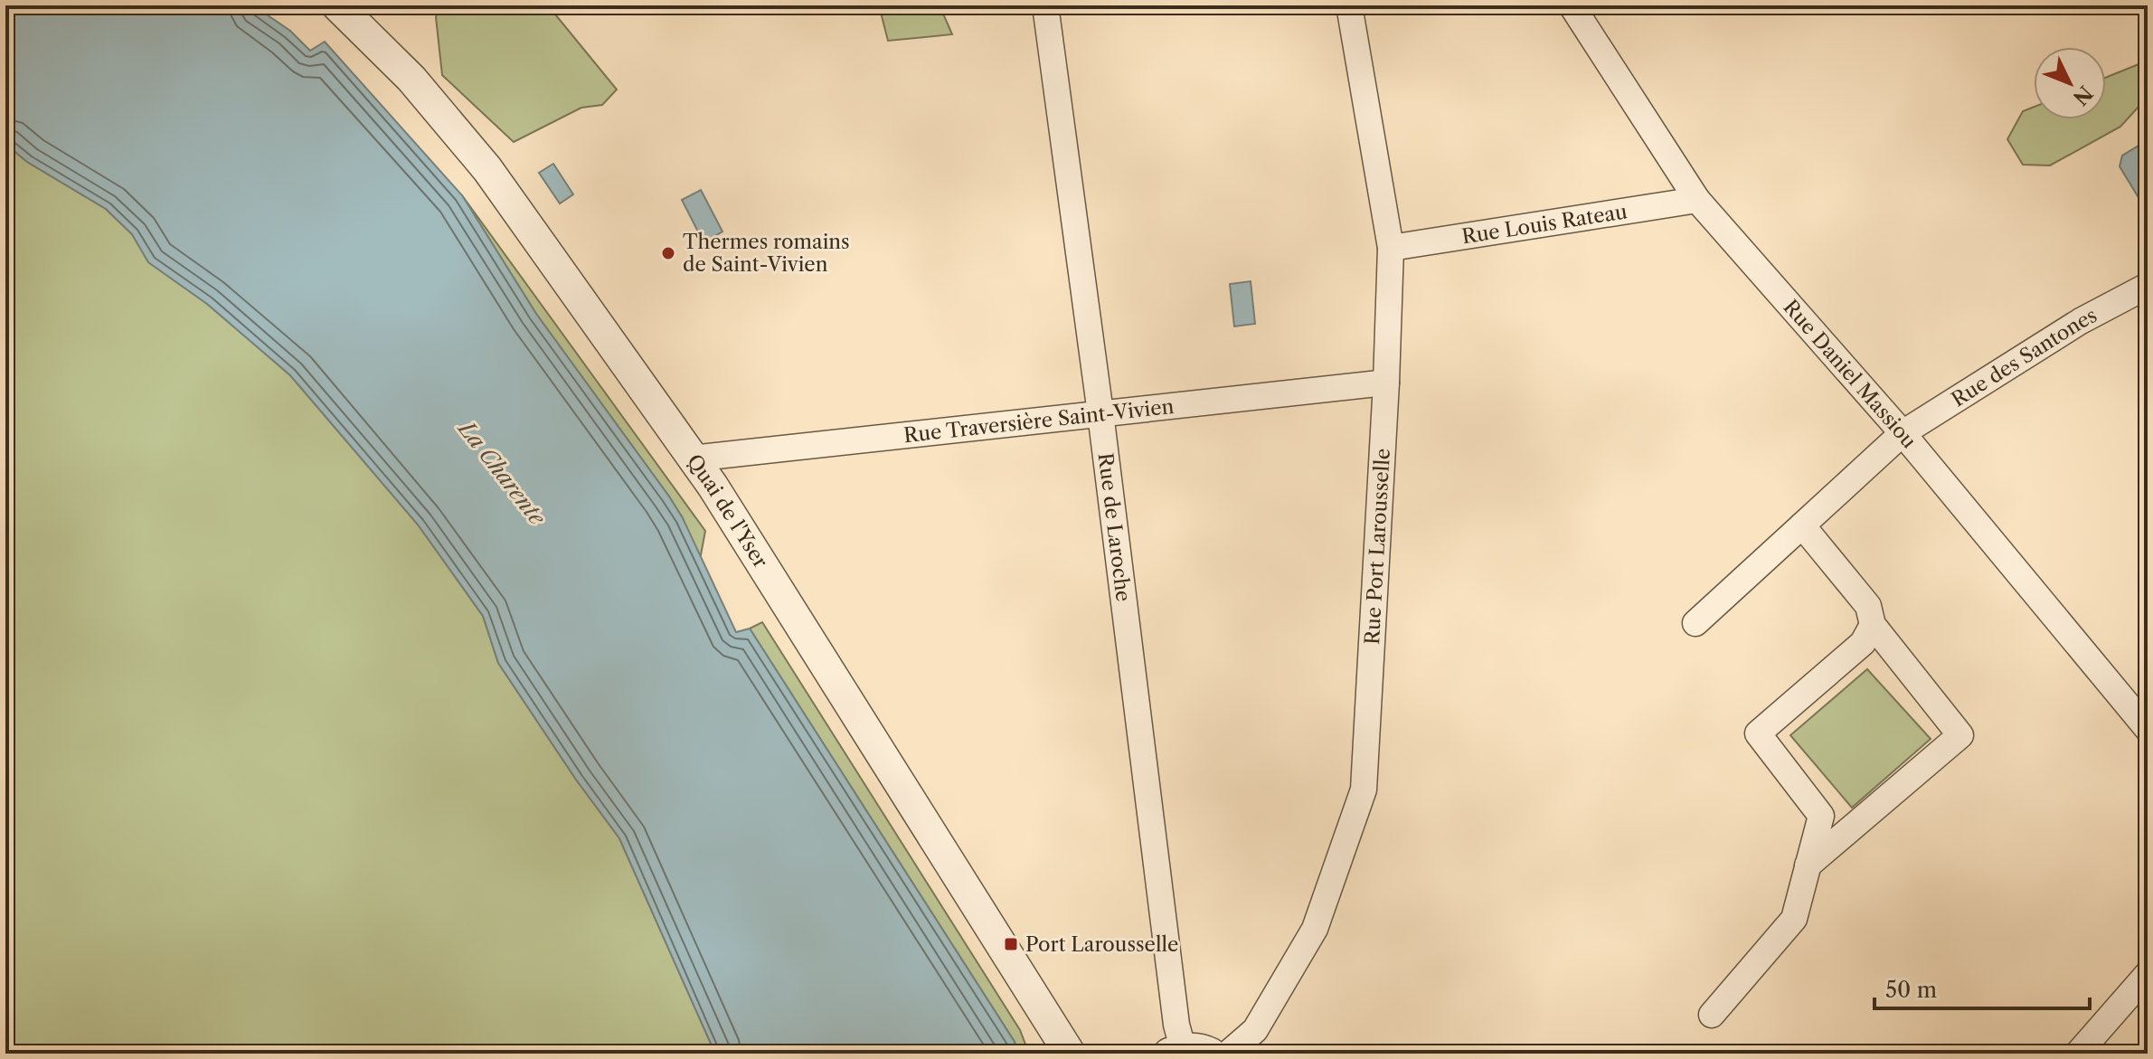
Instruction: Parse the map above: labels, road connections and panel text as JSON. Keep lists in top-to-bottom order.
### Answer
{
  "streets": {
    "street": [
      "Rue Louis Rateau",
      "Rue des Santones",
      "Rue Daniel Massiou",
      "Rue Traversière Saint-Vivien",
      "Quai de l'Yser",
      "Rue de Laroche",
      "Rue Port Larousselle"
    ]
  },
  "crossings": [
    ["Rue Louis Rateau", "Rue Daniel Massiou"],
    ["Rue Louis Rateau", "Rue Port Larousselle"],
    ["Rue des Santones", "Rue Daniel Massiou"],
    ["Rue Traversière Saint-Vivien", "Quai de l'Yser"],
    ["Rue Traversière Saint-Vivien", "Rue de Laroche"],
    ["Rue Traversière Saint-Vivien", "Rue Port Larousselle"]
  ],
  "water": ["La Charente"],
  "places": {
    "other": ["Thermes romains de Saint-Vivien"],
    "transit": ["Port Larousselle"]
  },
  "scale_bar": "50 m",
  "north": "bottom right"
}
